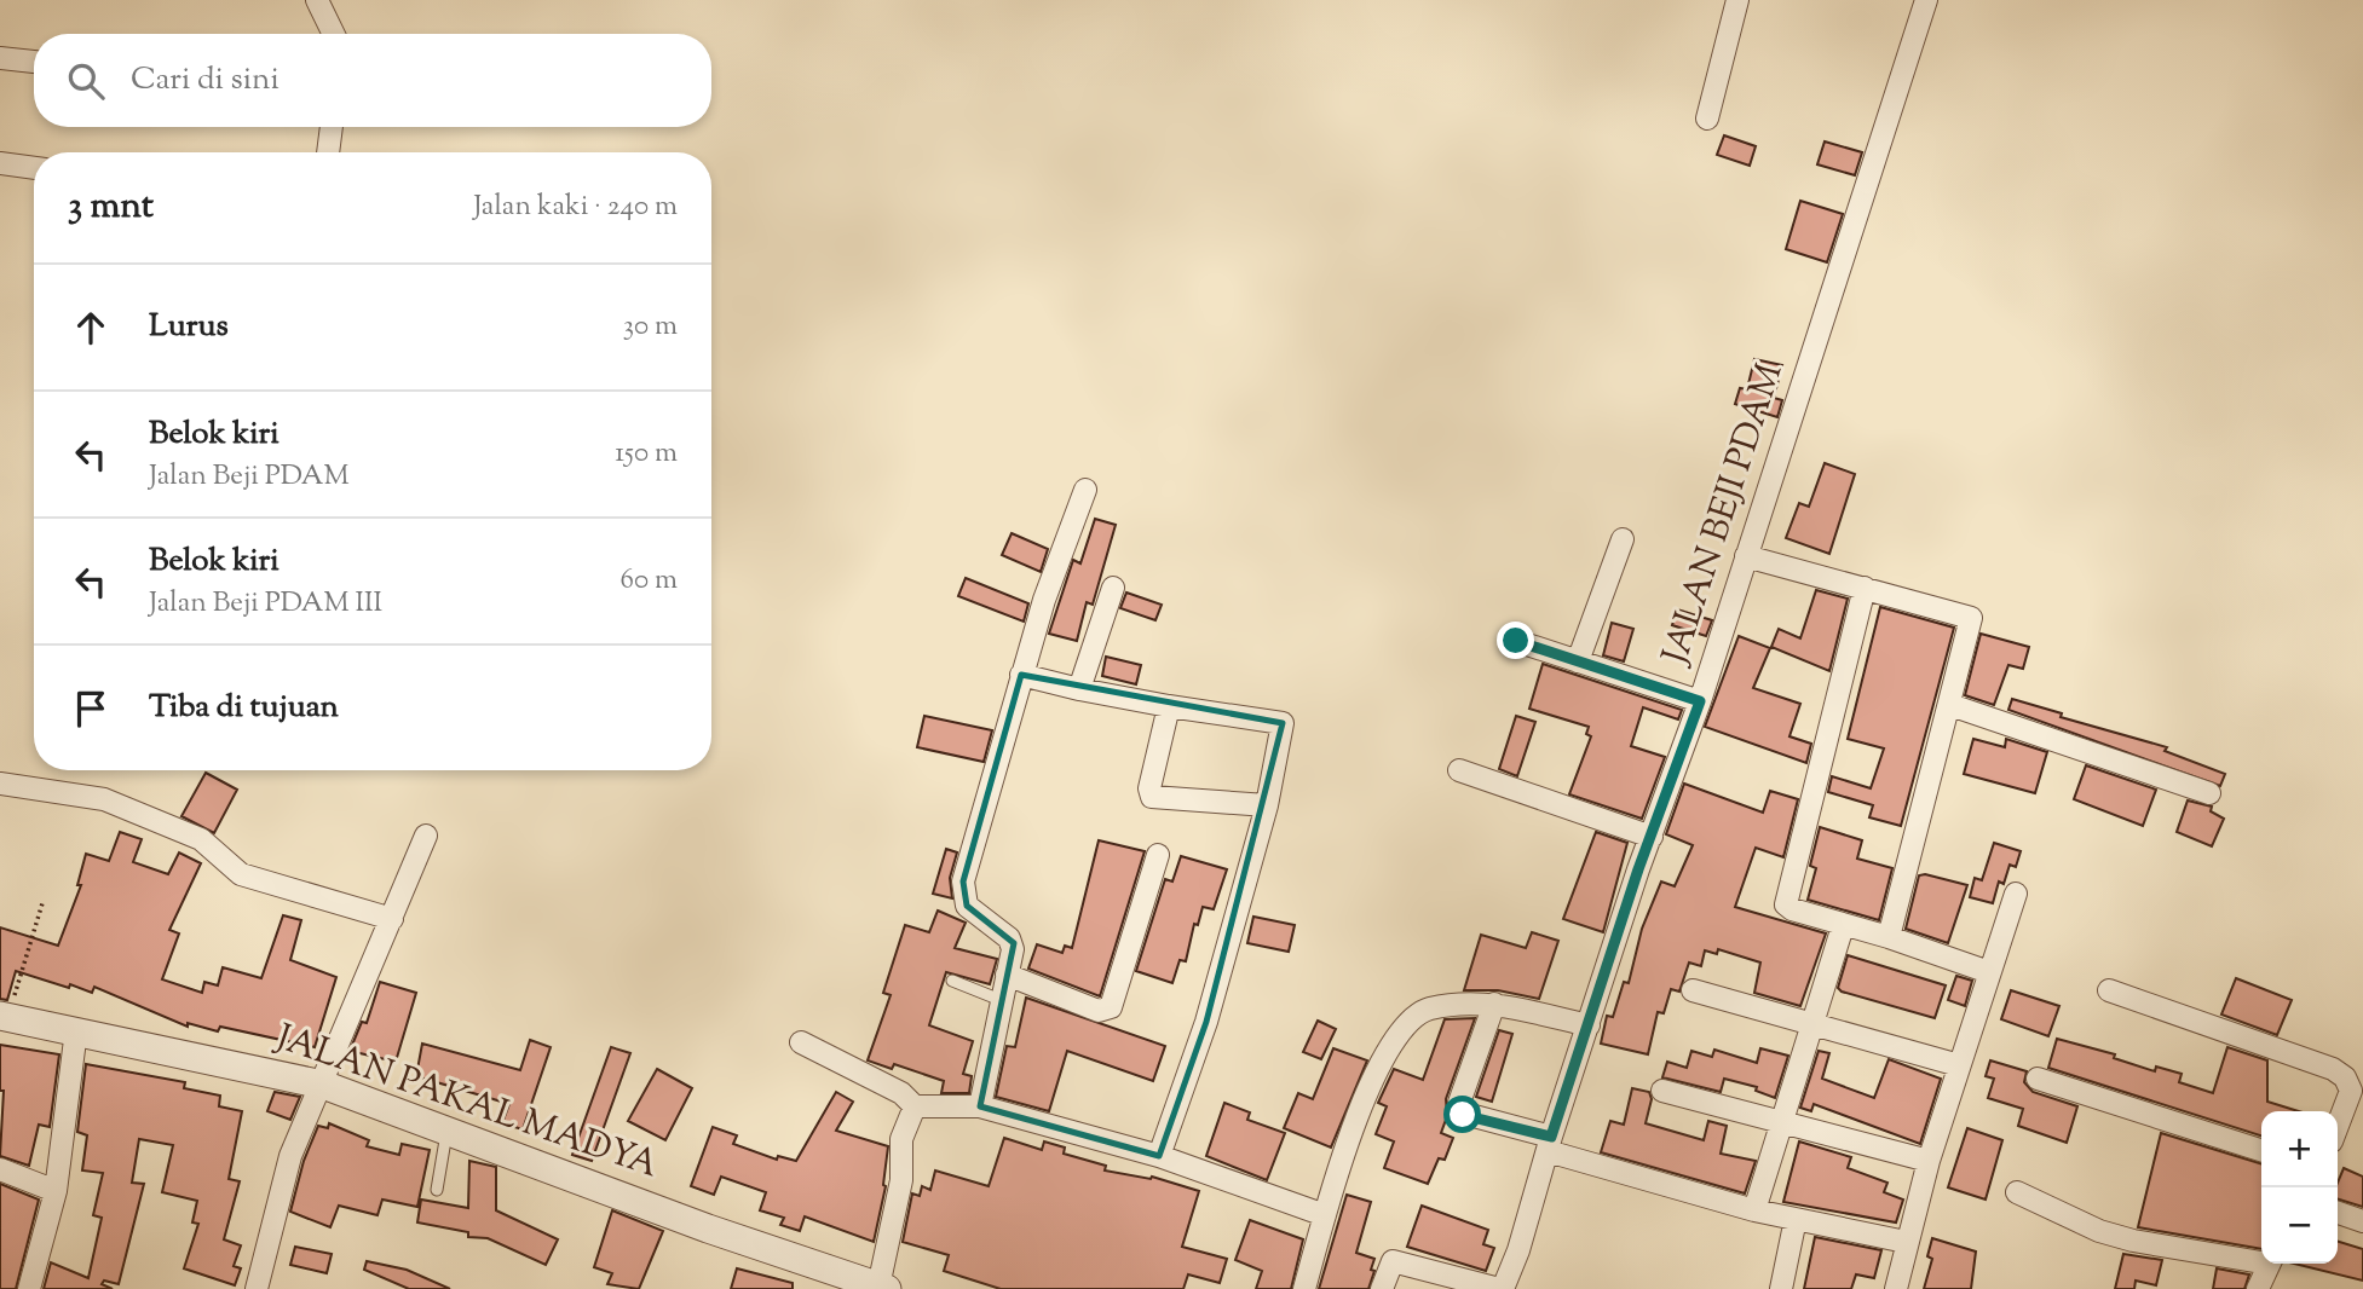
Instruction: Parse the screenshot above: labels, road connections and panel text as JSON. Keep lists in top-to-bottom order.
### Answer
{
  "streets": {
    "street": ["JALAN BEJI PDAM", "JALAN PAKAL MADYA"]
  },
  "page": {
    "search": "Cari di sini",
    "heading": ["3 mnt", "Jalan kaki · 240 m"],
    "list": [
      ["Lurus", "30 m"],
      ["Belok kiri", "Jalan Beji PDAM", "150 m"],
      ["Belok kiri", "Jalan Beji PDAM III", "60 m"],
      "Tiba di tujuan"
    ],
    "map_buttons": ["+", "−"]
  }
}
